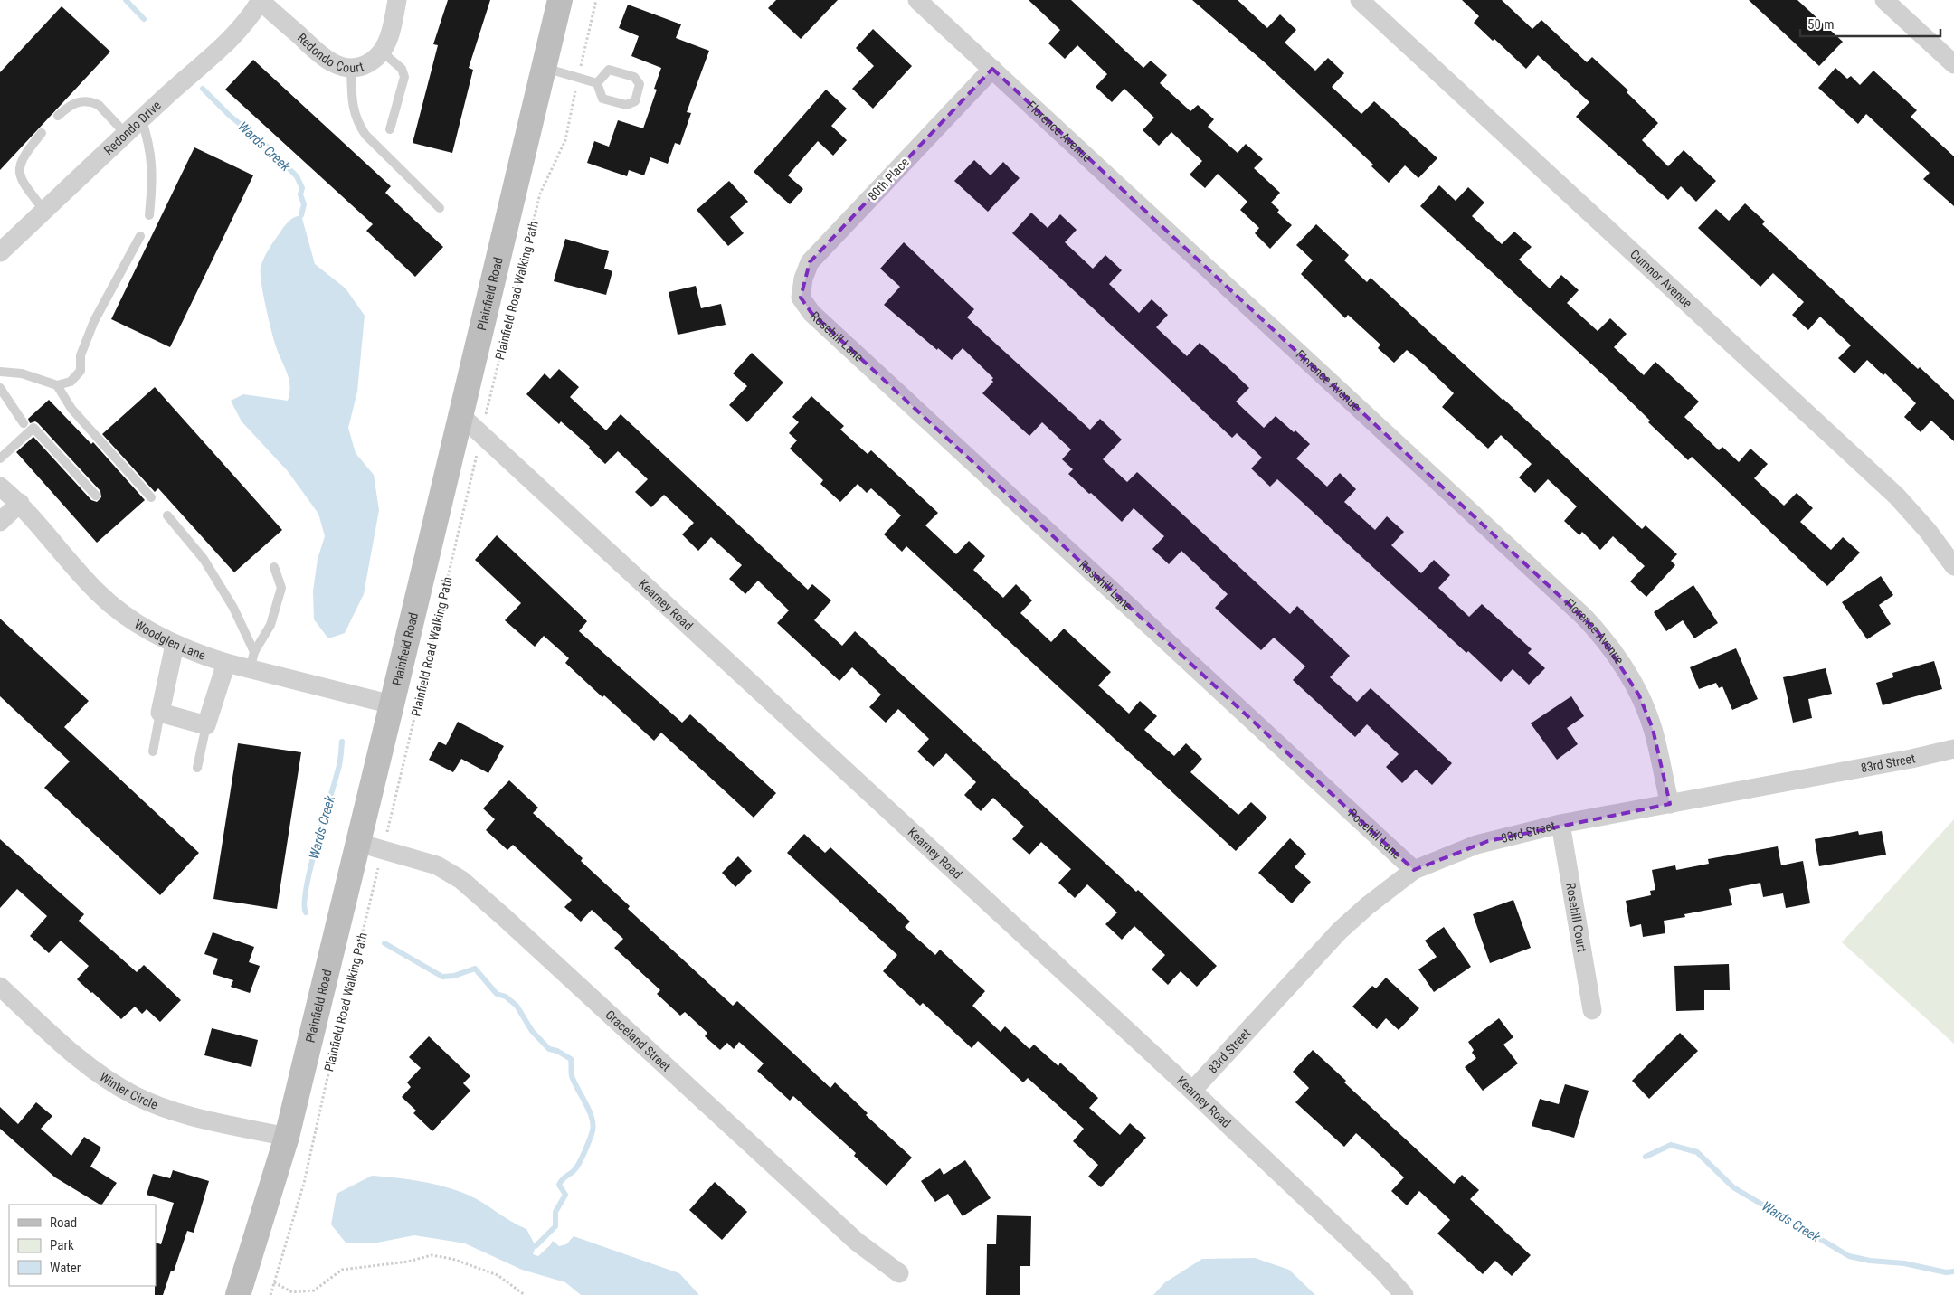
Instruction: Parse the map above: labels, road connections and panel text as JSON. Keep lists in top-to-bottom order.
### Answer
{
  "streets": {
    "main road": ["Plainfield Road"],
    "street": [
      "Redondo Court",
      "Redondo Drive",
      "Florence Avenue",
      "80th Place",
      "Cumnor Avenue",
      "Rosehill Lane",
      "Kearney Road",
      "Woodglen Lane",
      "83rd Street",
      "Rosehill Court",
      "Graceland Street",
      "Winter Circle"
    ],
    "path": ["Plainfield Road Walking Path"]
  },
  "crossings": [
    ["Redondo Court", "Redondo Drive"],
    ["Florence Avenue", "80th Place"],
    ["Florence Avenue", "83rd Street"],
    ["80th Place", "Rosehill Lane"],
    ["Plainfield Road Walking Path", "Kearney Road"],
    ["Plainfield Road Walking Path", "Graceland Street"],
    ["Plainfield Road", "Kearney Road"],
    ["Plainfield Road", "Woodglen Lane"],
    ["Plainfield Road", "Graceland Street"],
    ["Plainfield Road", "Winter Circle"],
    ["Rosehill Lane", "83rd Street"],
    ["Kearney Road", "83rd Street"],
    ["83rd Street", "Rosehill Court"]
  ],
  "water": ["Wards Creek"],
  "legend": ["Road", "Park", "Water"],
  "scale_bar": "50 m"
}
